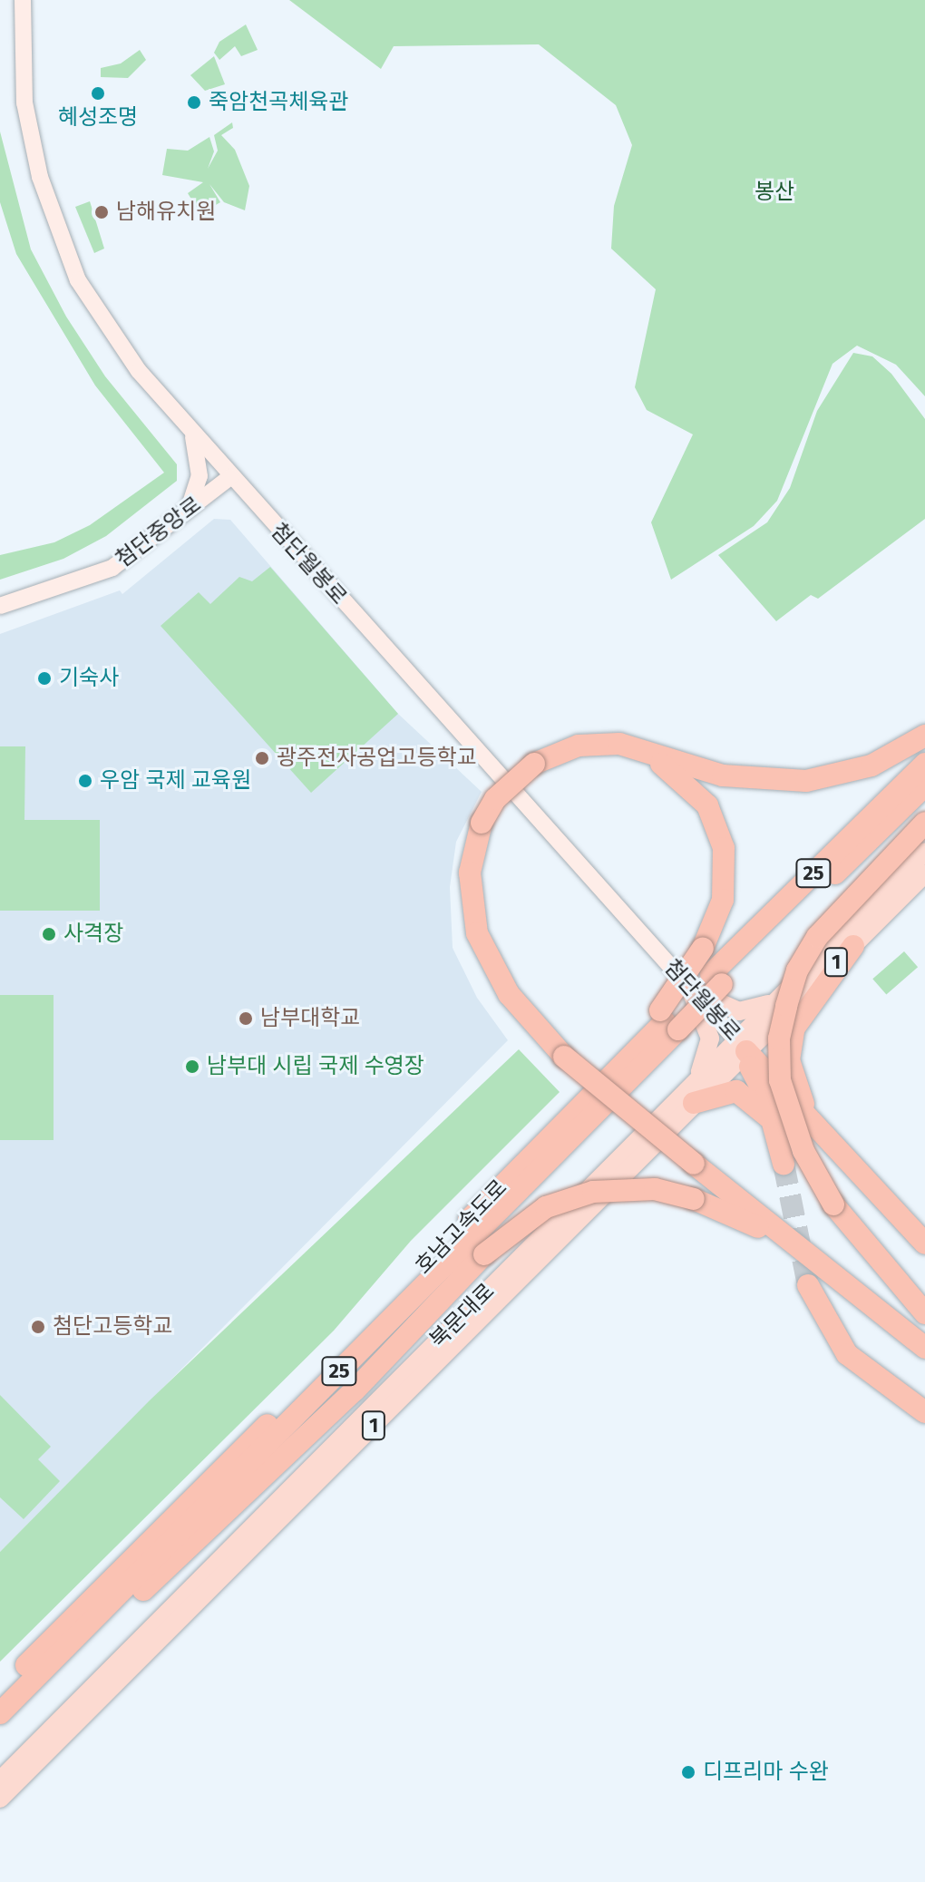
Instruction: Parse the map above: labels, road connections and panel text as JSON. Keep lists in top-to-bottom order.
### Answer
{
  "streets": {
    "highway": ["25", "호남고속도로"],
    "main road": ["1", "북문대로"],
    "street": ["첨단중앙로", "첨단월봉로"]
  },
  "crossings": [
    ["첨단중앙로", "첨단월봉로"],
    ["첨단월봉로", "북문대로"]
  ],
  "parks": ["봉산"],
  "places": [
    "혜성조명",
    "죽암천곡체육관",
    "남해유치원",
    "기숙사",
    "광주전자공업고등학교",
    "우암 국제 교육원",
    "사격장",
    "남부대학교",
    "남부대 시립 국제 수영장",
    "첨단고등학교",
    "디프리마 수완"
  ]
}
